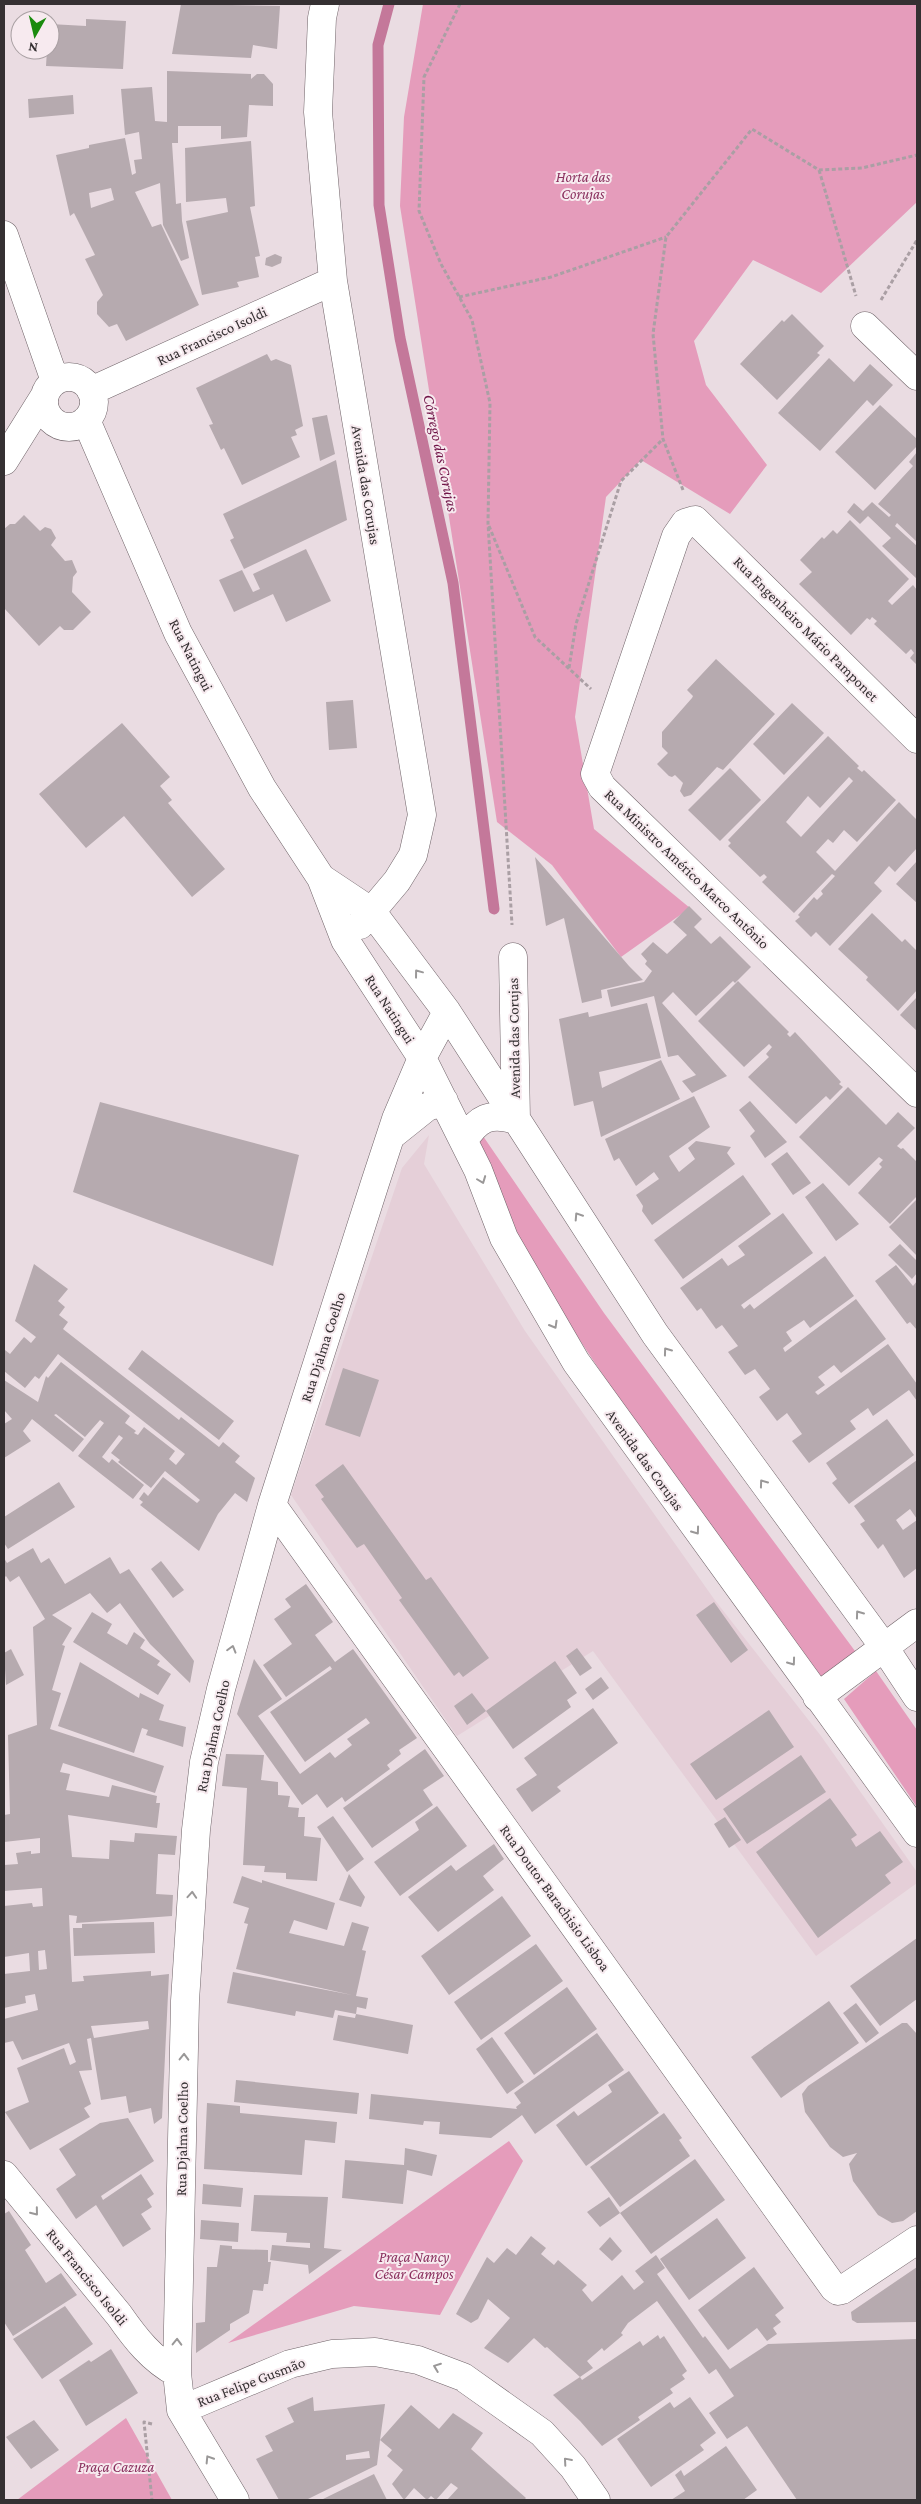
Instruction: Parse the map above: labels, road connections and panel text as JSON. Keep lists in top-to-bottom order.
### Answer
{
  "streets": {
    "street": [
      "Rua Francisco Isoldi",
      "Avenida das Corujas",
      "Rua Engenheiro Mário Pamponet",
      "Rua Natingui",
      "Rua Ministro Américo Marco Antônio",
      "Rua Djalma Coelho",
      "Rua Doutor Barachisio Lisboa",
      "Rua Felipe Gusmão"
    ]
  },
  "crossings": [
    ["Rua Francisco Isoldi", "Avenida das Corujas"],
    ["Rua Francisco Isoldi", "Rua Natingui"],
    ["Rua Francisco Isoldi", "Rua Djalma Coelho"],
    ["Rua Francisco Isoldi", "Rua Felipe Gusmão"],
    ["Avenida das Corujas", "Rua Natingui"],
    ["Avenida das Corujas", "Rua Djalma Coelho"],
    ["Rua Engenheiro Mário Pamponet", "Rua Ministro Américo Marco Antônio"],
    ["Rua Natingui", "Rua Djalma Coelho"],
    ["Rua Djalma Coelho", "Rua Doutor Barachisio Lisboa"],
    ["Rua Djalma Coelho", "Rua Felipe Gusmão"]
  ],
  "one_way": ["Rua Francisco Isoldi", "Rua Djalma Coelho", "Rua Felipe Gusmão"],
  "water": ["Córrego das Corujas"],
  "parks": ["Horta das Corujas", "Praça Nancy César Campos", "Praça Cazuza"],
  "north": "bottom"
}
